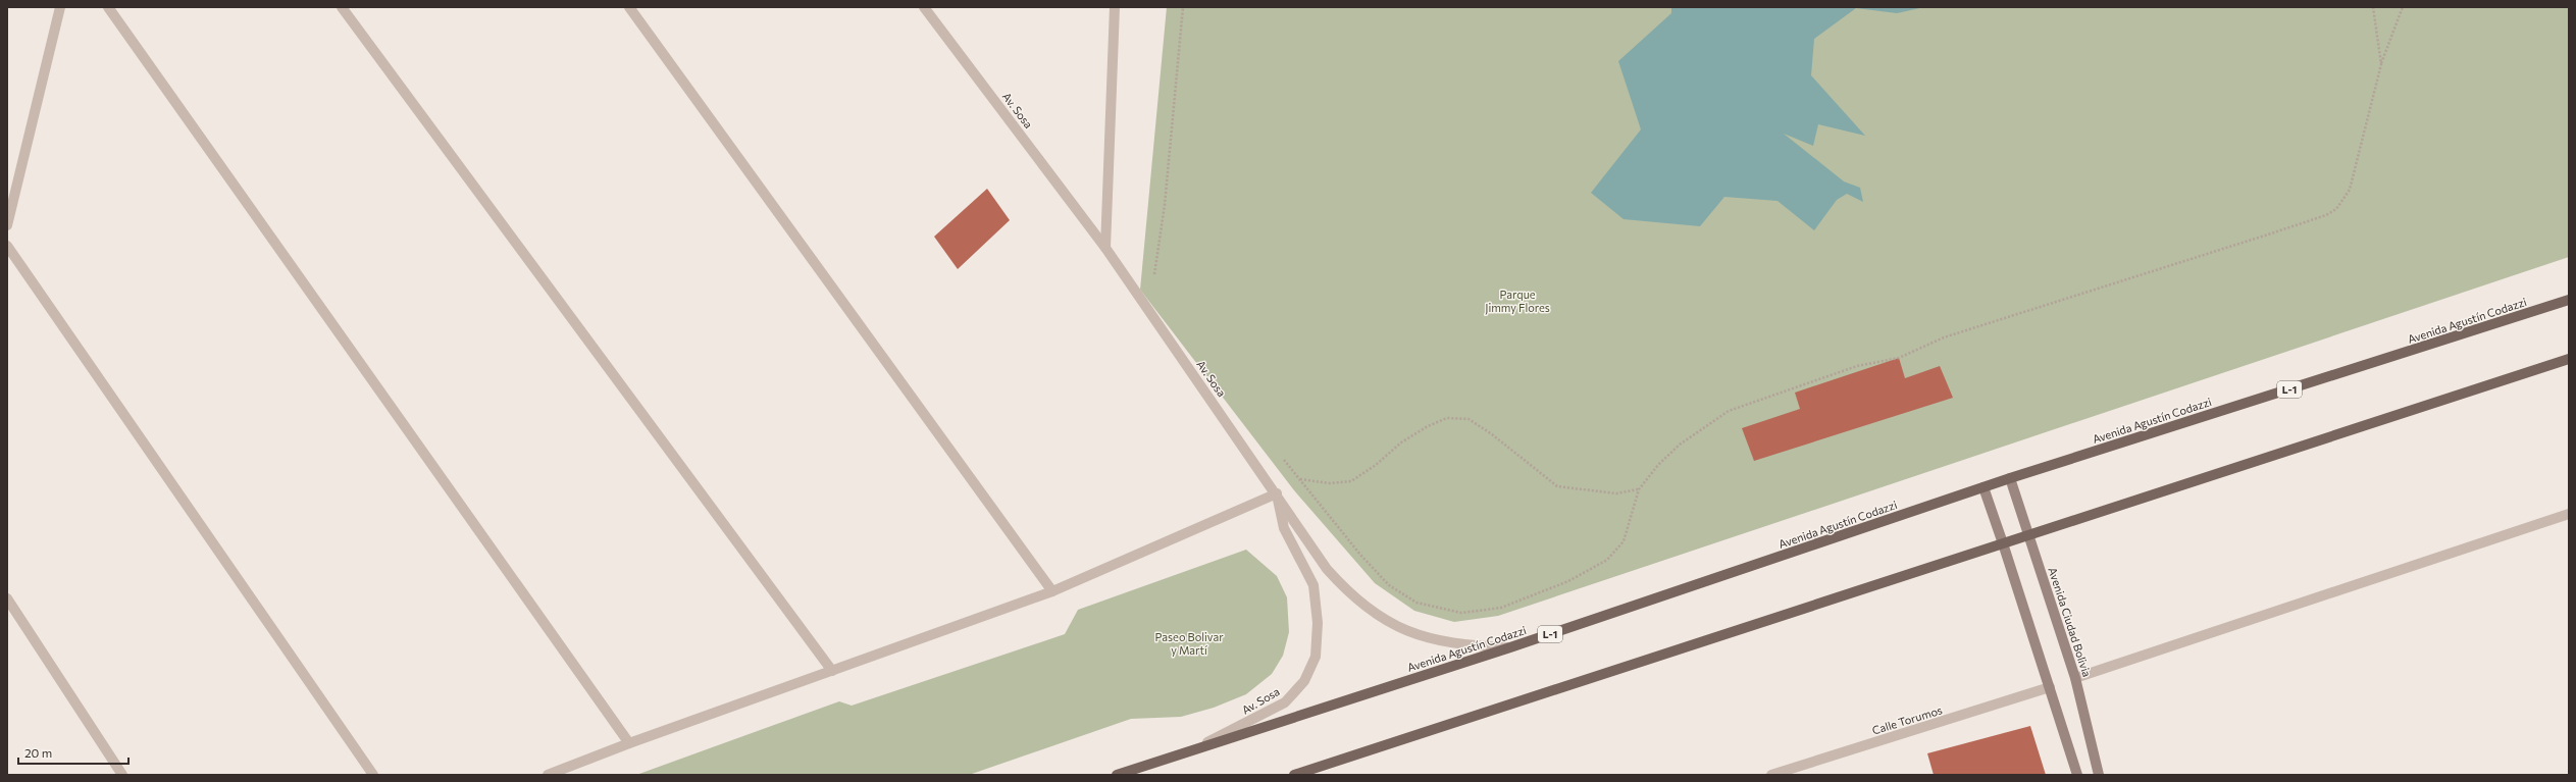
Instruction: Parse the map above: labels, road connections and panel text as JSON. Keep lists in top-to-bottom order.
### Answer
{
  "streets": {
    "main road": ["Avenida Agustín Codazzi", "L-1"],
    "street": ["Av. Sosa", "Avenida Ciudad Bolivia", "Calle Torumos"]
  },
  "crossings": [
    ["Av. Sosa", "Avenida Agustín Codazzi"],
    ["Avenida Agustín Codazzi", "Avenida Ciudad Bolivia"]
  ],
  "parks": ["Parque Jimmy Flores", "Paseo Bolivar y Martí"],
  "scale_bar": "20 m"
}
